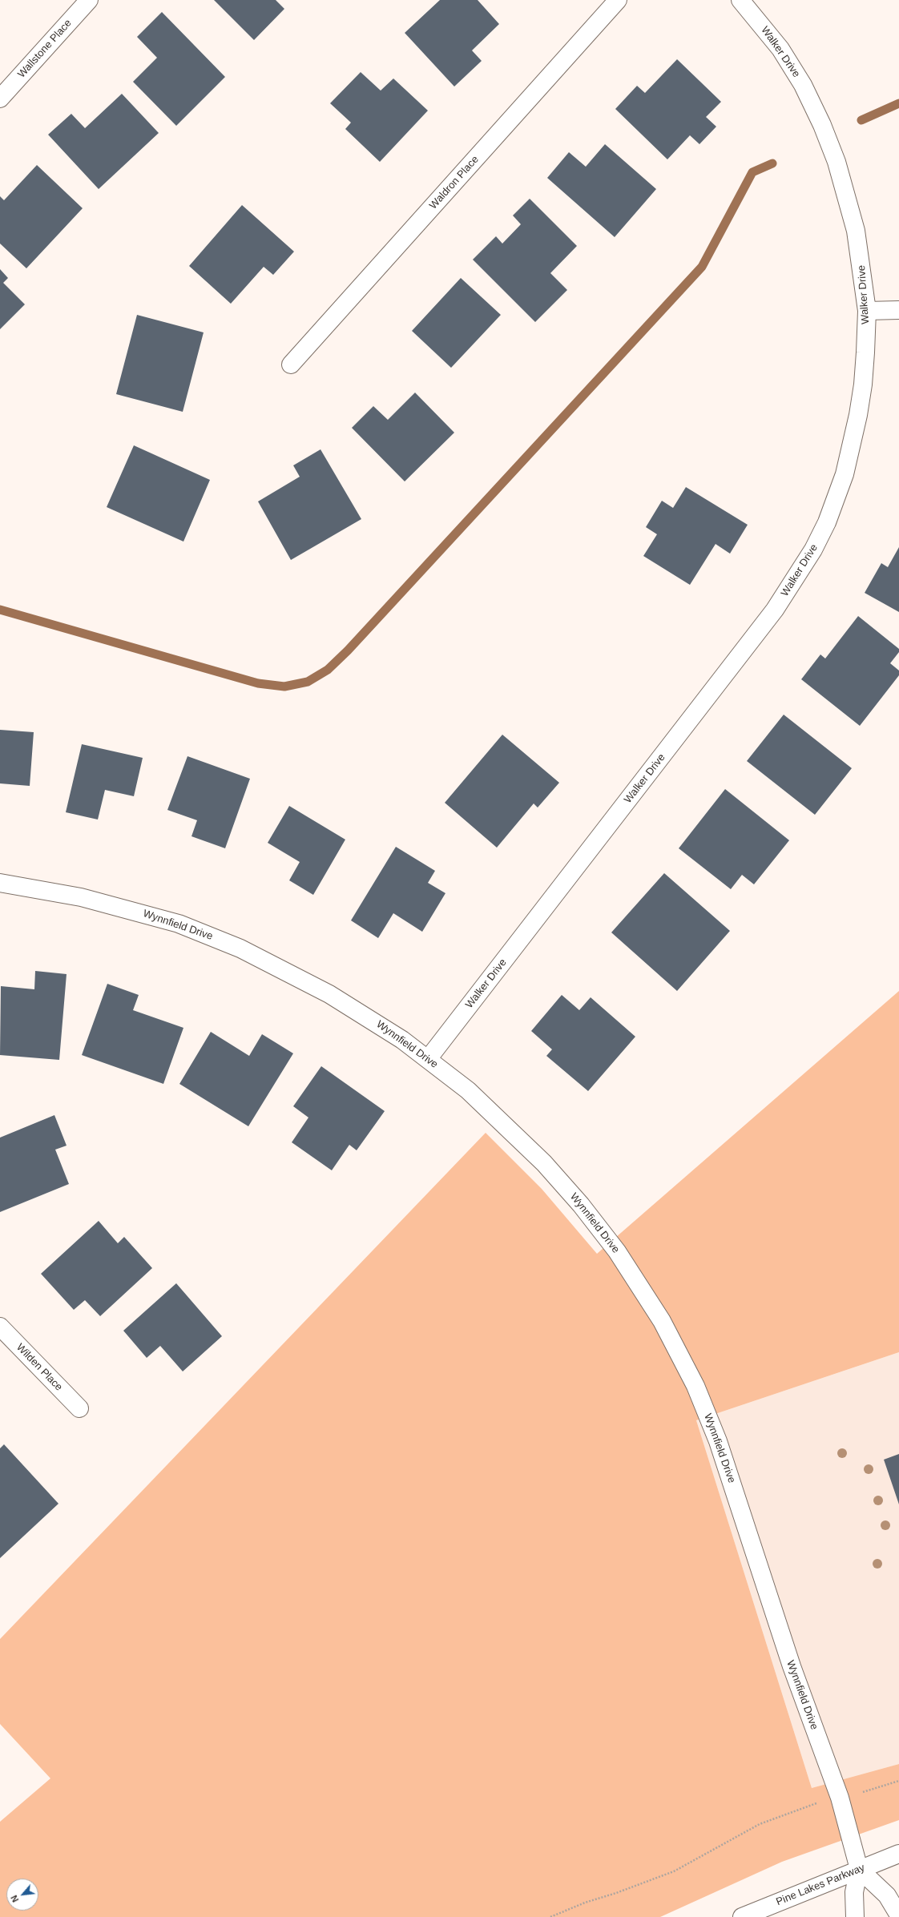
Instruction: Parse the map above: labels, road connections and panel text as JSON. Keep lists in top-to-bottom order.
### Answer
{
  "streets": {
    "street": [
      "Wallstone Place",
      "Walker Drive",
      "Waldron Place",
      "Wynnfield Drive",
      "Wilden Place",
      "Pine Lakes Parkway"
    ]
  },
  "crossings": [
    ["Walker Drive", "Wynnfield Drive"],
    ["Wynnfield Drive", "Pine Lakes Parkway"]
  ],
  "north": "bottom left"
}
